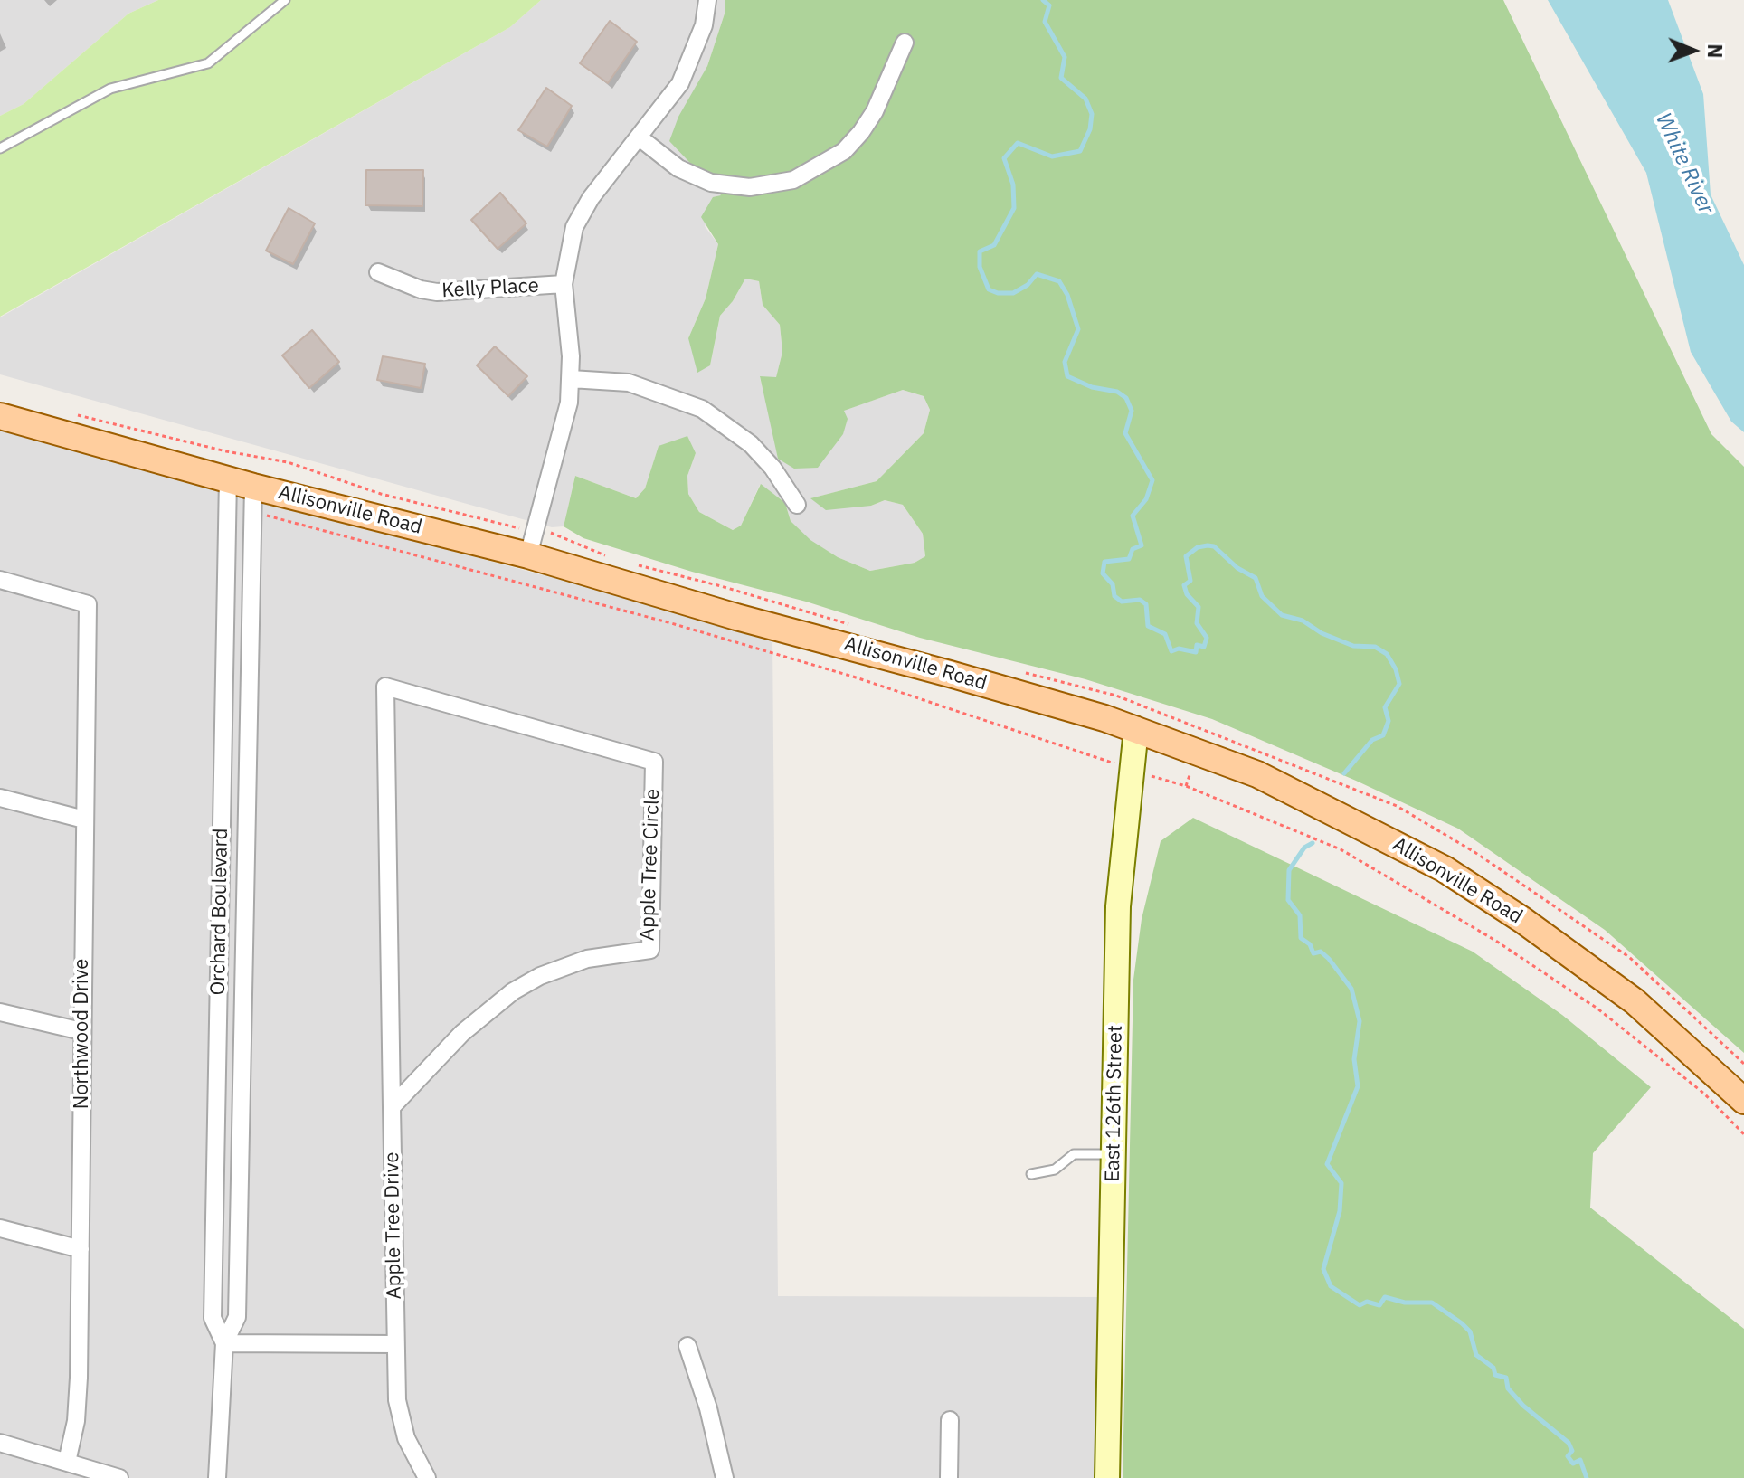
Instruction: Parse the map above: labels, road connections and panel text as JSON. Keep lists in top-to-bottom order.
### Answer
{
  "streets": {
    "main road": ["Allisonville Road", "East 126th Street"],
    "street": [
      "Kelly Place",
      "Apple Tree Circle",
      "Orchard Boulevard",
      "Northwood Drive",
      "Apple Tree Drive"
    ]
  },
  "crossings": [
    ["Allisonville Road", "Orchard Boulevard"],
    ["Allisonville Road", "East 126th Street"],
    ["Apple Tree Circle", "Apple Tree Drive"]
  ],
  "water": ["White River"],
  "north": "right"
}
